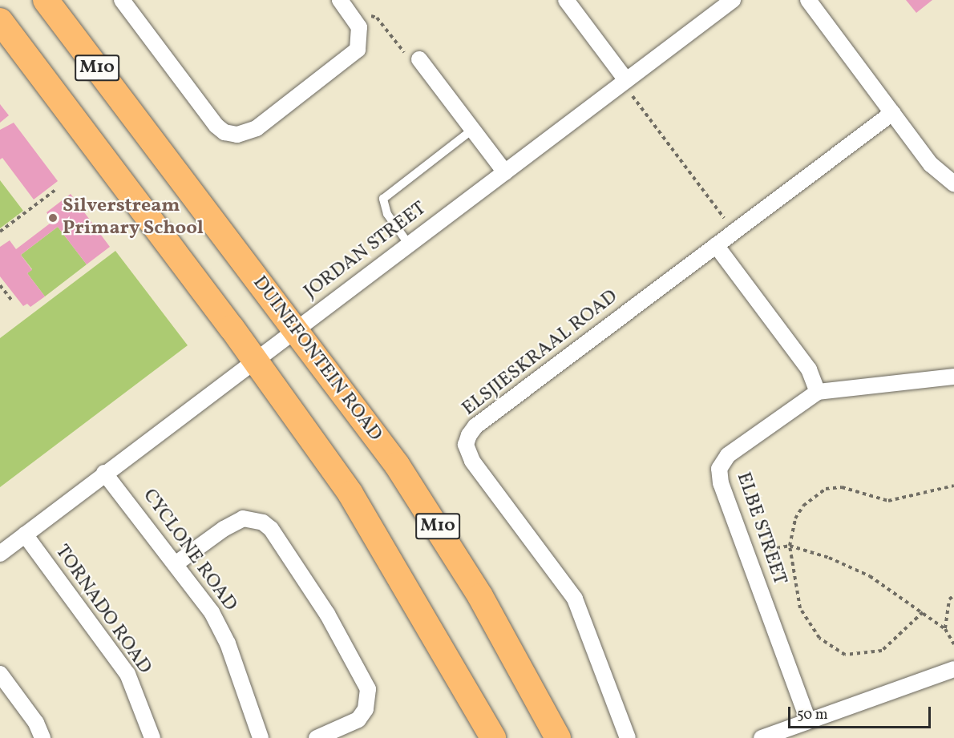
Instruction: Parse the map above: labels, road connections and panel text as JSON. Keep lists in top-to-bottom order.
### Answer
{
  "streets": {
    "main road": ["M10", "DUINEFONTEIN ROAD"],
    "street": [
      "JORDAN STREET",
      "ELSJIESKRAAL ROAD",
      "ELBE STREET",
      "CYCLONE ROAD",
      "TORNADO ROAD"
    ]
  },
  "crossings": [
    ["M10", "JORDAN STREET"],
    ["JORDAN STREET", "DUINEFONTEIN ROAD"],
    ["JORDAN STREET", "CYCLONE ROAD"],
    ["JORDAN STREET", "TORNADO ROAD"]
  ],
  "places": ["Silverstream Primary School"],
  "scale_bar": "50 m"
}
